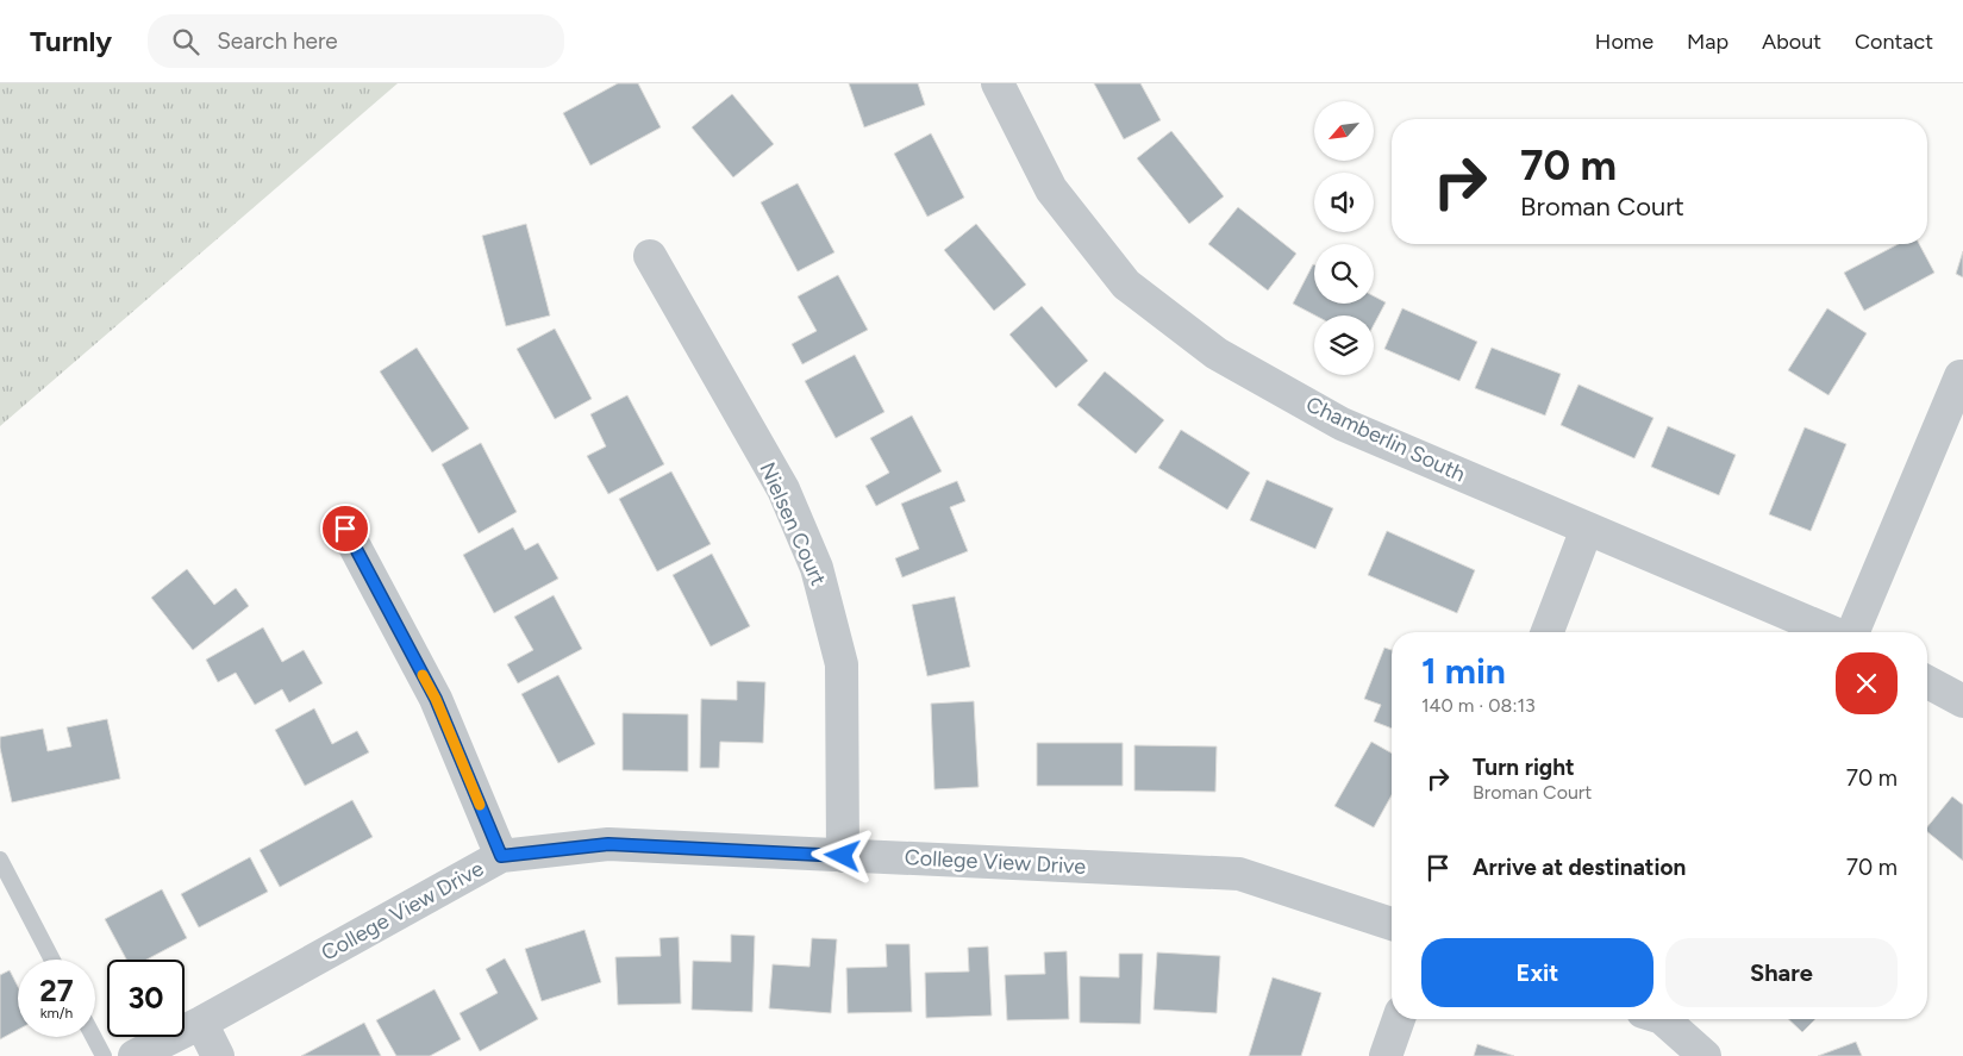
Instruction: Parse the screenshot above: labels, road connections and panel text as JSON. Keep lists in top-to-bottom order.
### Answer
{
  "streets": {
    "street": ["Chamberlin South", "Nielsen Court", "College View Drive"]
  },
  "crossings": [
    ["Nielsen Court", "College View Drive"]
  ],
  "north": "bottom left",
  "page": {
    "header": "Turnly",
    "search": "Search here",
    "nav": [
      "Home",
      "Map",
      "About",
      "Contact"
    ],
    "turn": ["70 m", "Broman Court"],
    "heading": ["1 min", "140 m · 08:13"],
    "list": [
      {
        "name": "Turn right",
        "note": "Broman Court",
        "value": "70 m"
      },
      {
        "name": "Arrive at destination",
        "value": "70 m"
      }
    ],
    "buttons": ["Exit", "Share"],
    "speed": "27 km/h",
    "limit": "30"
  }
}
